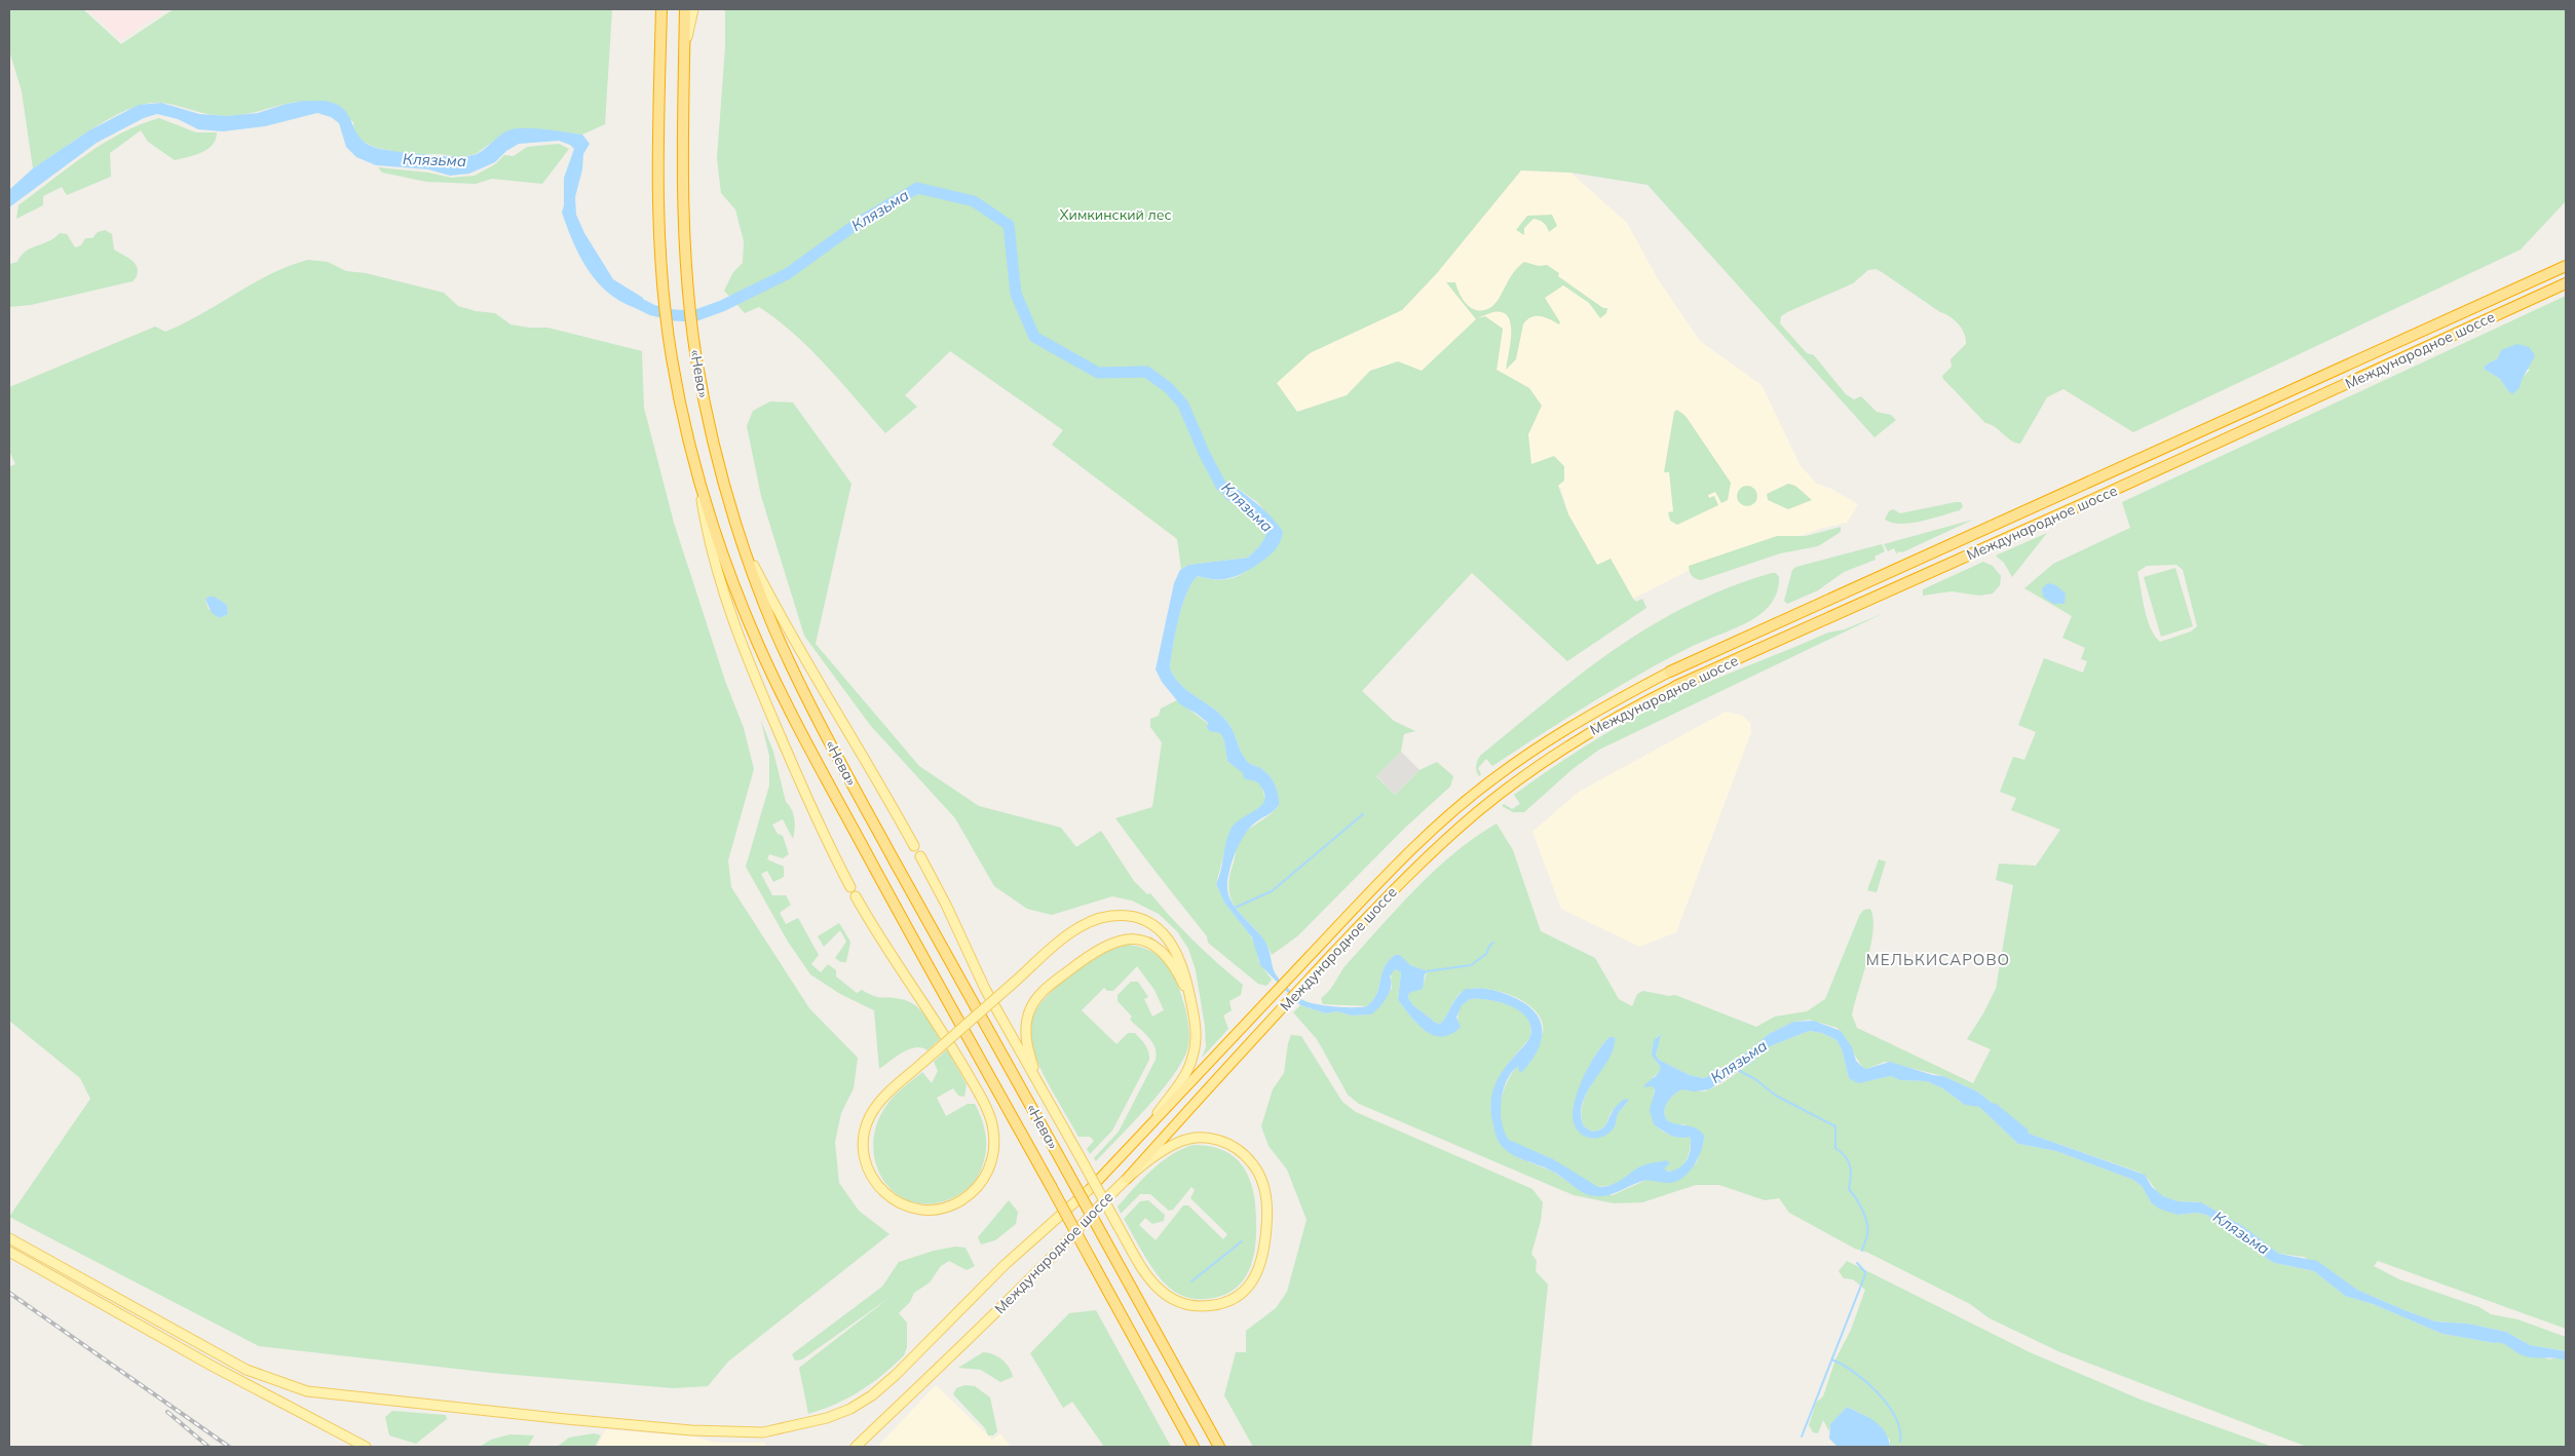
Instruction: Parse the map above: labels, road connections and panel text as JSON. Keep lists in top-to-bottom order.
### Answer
{
  "streets": {
    "highway": ["Международное шоссе", "«Нева»"]
  },
  "districts": ["МЕЛЬКИСАРОВО"],
  "water": ["Клязьма"],
  "parks": ["Химкинский лес"]
}
